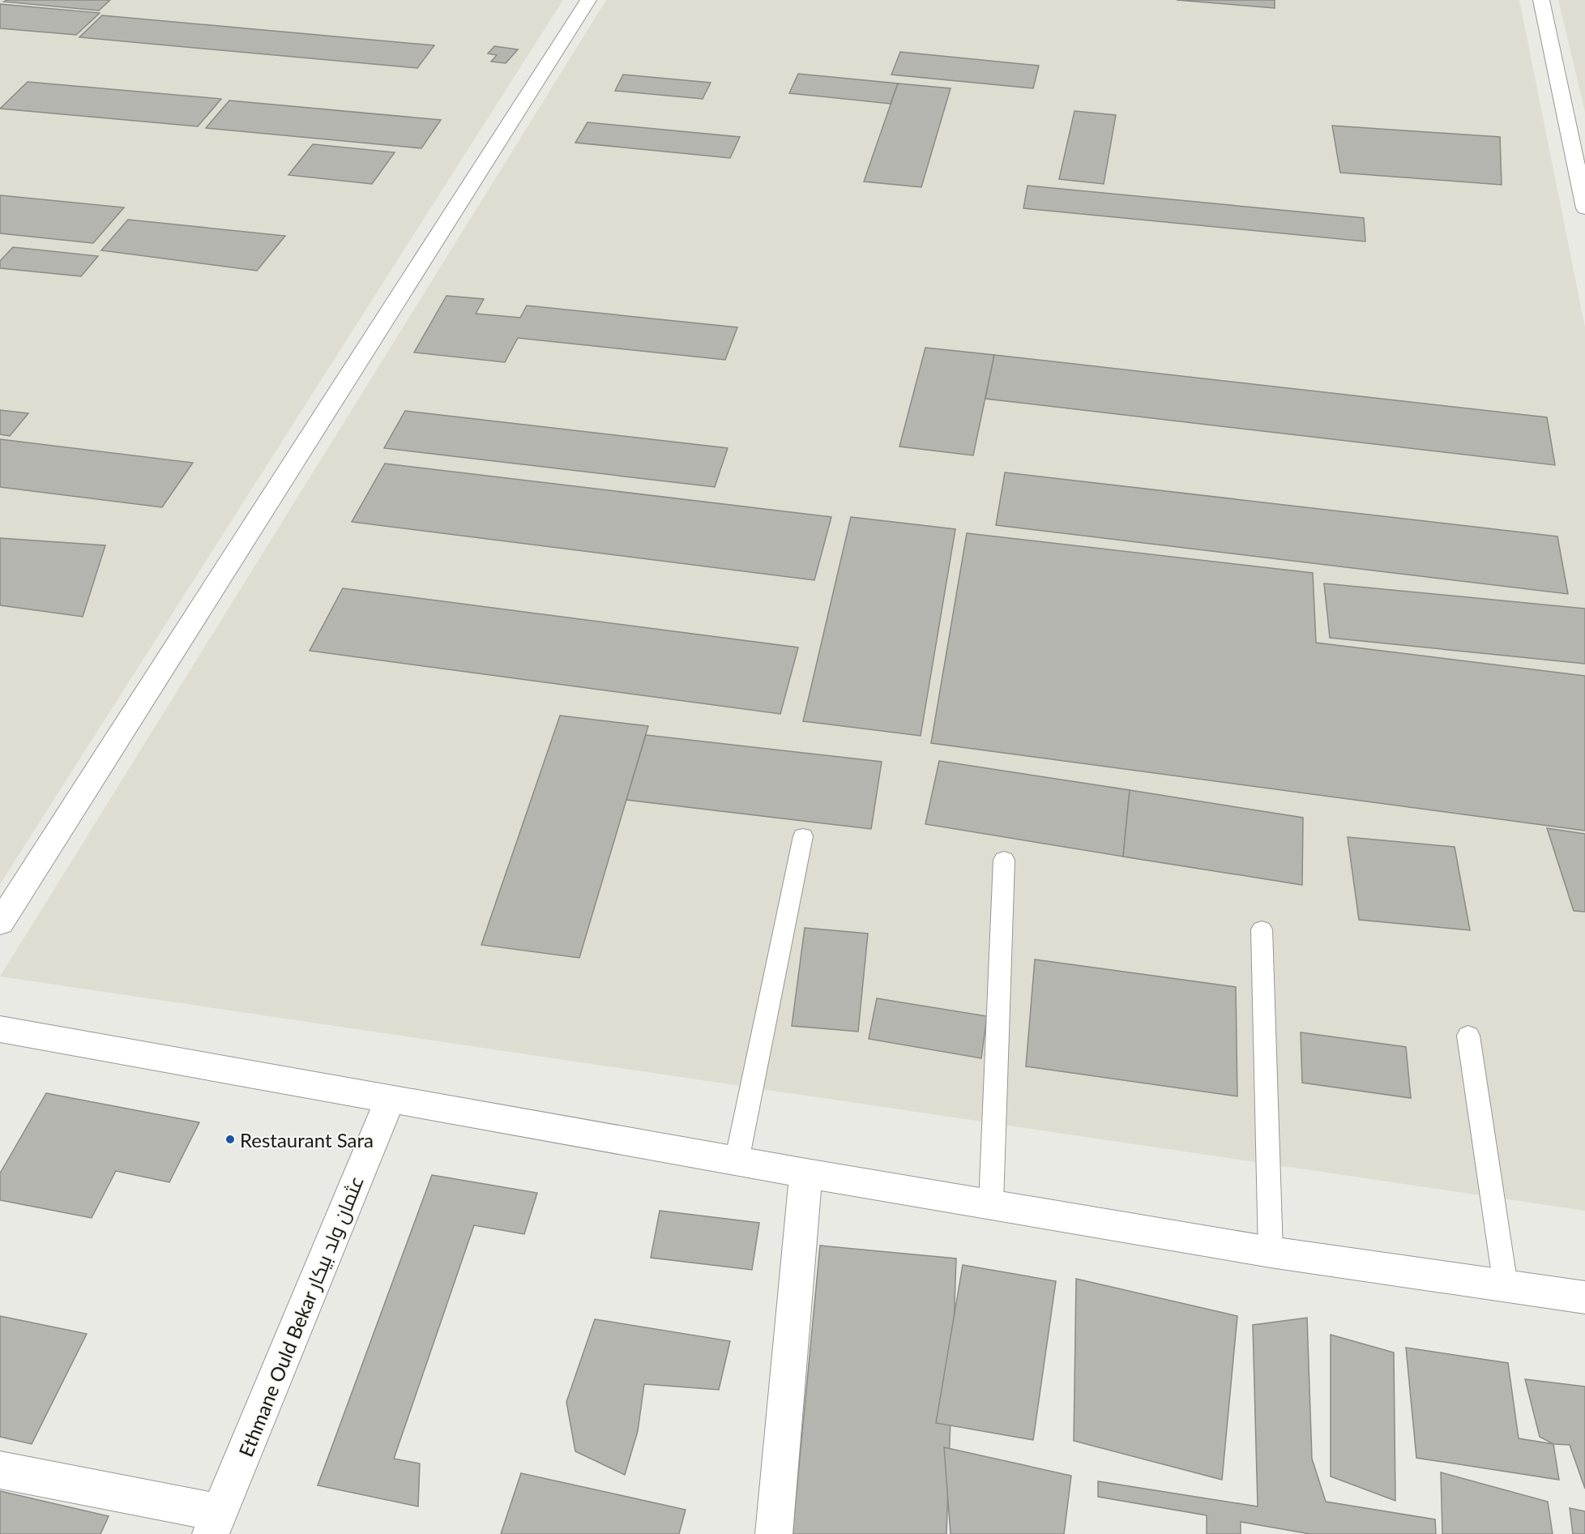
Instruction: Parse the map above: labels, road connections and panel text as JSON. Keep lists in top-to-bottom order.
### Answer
{
  "streets": {
    "street": ["Ethmane Ould Bekar عثمان ولد بيكار"]
  },
  "places": ["Restaurant Sara"]
}
